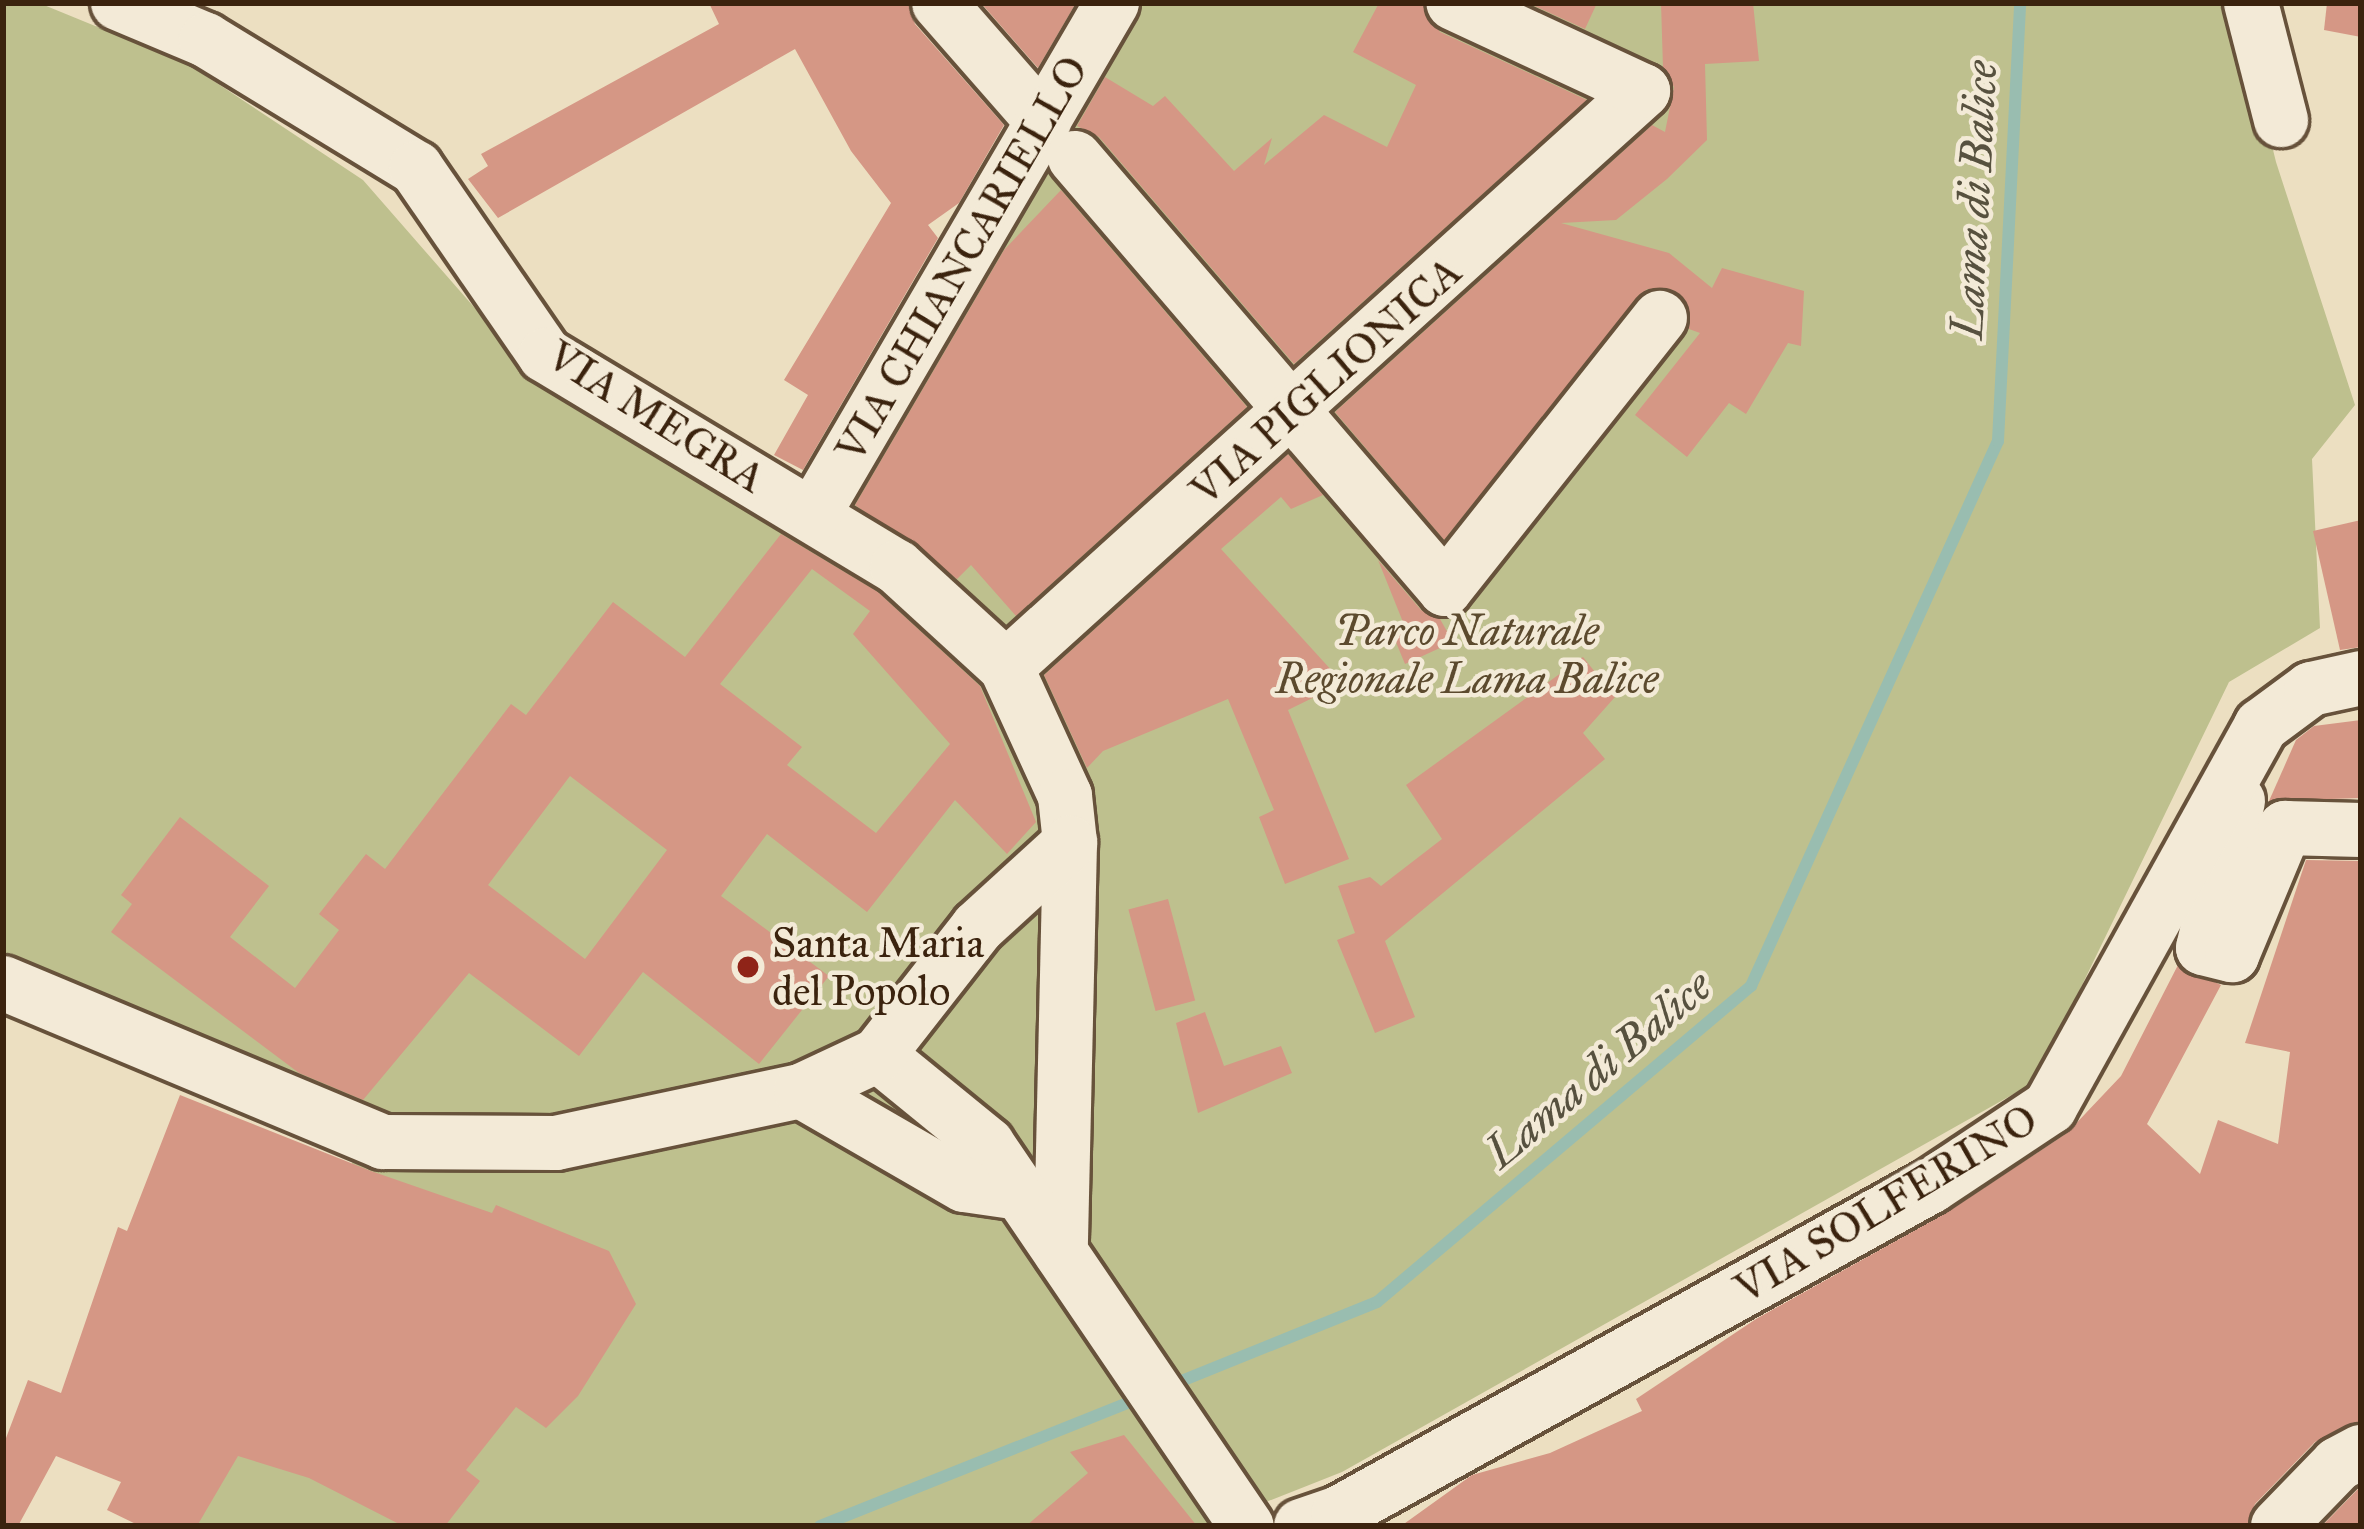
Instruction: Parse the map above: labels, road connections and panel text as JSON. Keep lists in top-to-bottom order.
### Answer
{
  "streets": {
    "street": [
      "VIA CHIANCARIELLO",
      "VIA PIGLIONICA",
      "VIA MEGRA",
      "VIA SOLFERINO"
    ]
  },
  "crossings": [
    ["VIA CHIANCARIELLO", "VIA MEGRA"],
    ["VIA PIGLIONICA", "VIA MEGRA"]
  ],
  "water": ["Lama di Balice"],
  "parks": ["Parco Naturale Regionale Lama Balice"],
  "places": ["Santa Maria del Popolo"]
}
